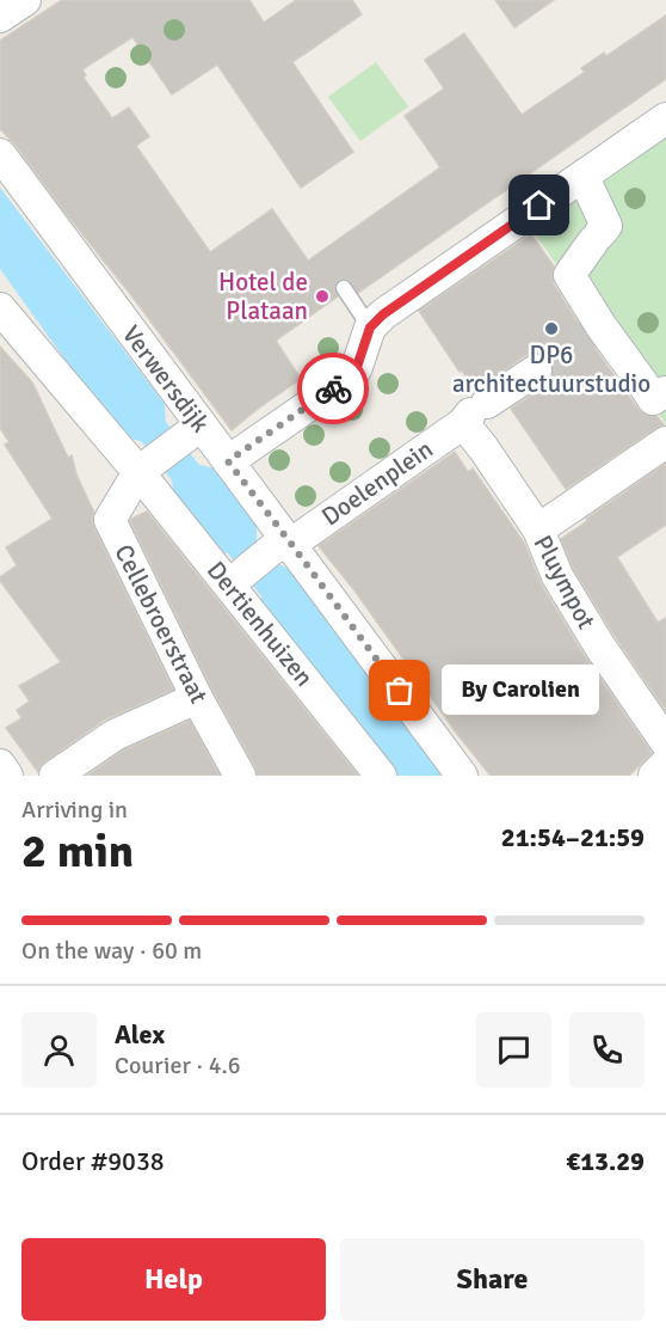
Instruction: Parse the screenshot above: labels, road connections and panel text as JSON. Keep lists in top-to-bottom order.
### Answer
{
  "streets": {
    "street": [
      "Verwersdijk",
      "Doelenplein",
      "Pluympot",
      "Cellebroerstraat",
      "Dertienhuizen"
    ]
  },
  "crossings": [
    ["Verwersdijk", "Doelenplein"],
    ["Doelenplein", "Pluympot"],
    ["Doelenplein", "Dertienhuizen"],
    ["Cellebroerstraat", "Dertienhuizen"]
  ],
  "places": ["Hotel de Plataan", "DP6 architectuurstudio", "By Carolien"],
  "page": {
    "bubble": "By Carolien",
    "heading": ["2 min", "Arriving in", "21:54–21:59"],
    "panel": [
      "Alex",
      "Courier · 4.6",
      "Order #9038",
      "€13.29"
    ],
    "bar": "On the way · 60 m",
    "buttons": ["Help", "Share"]
  }
}
